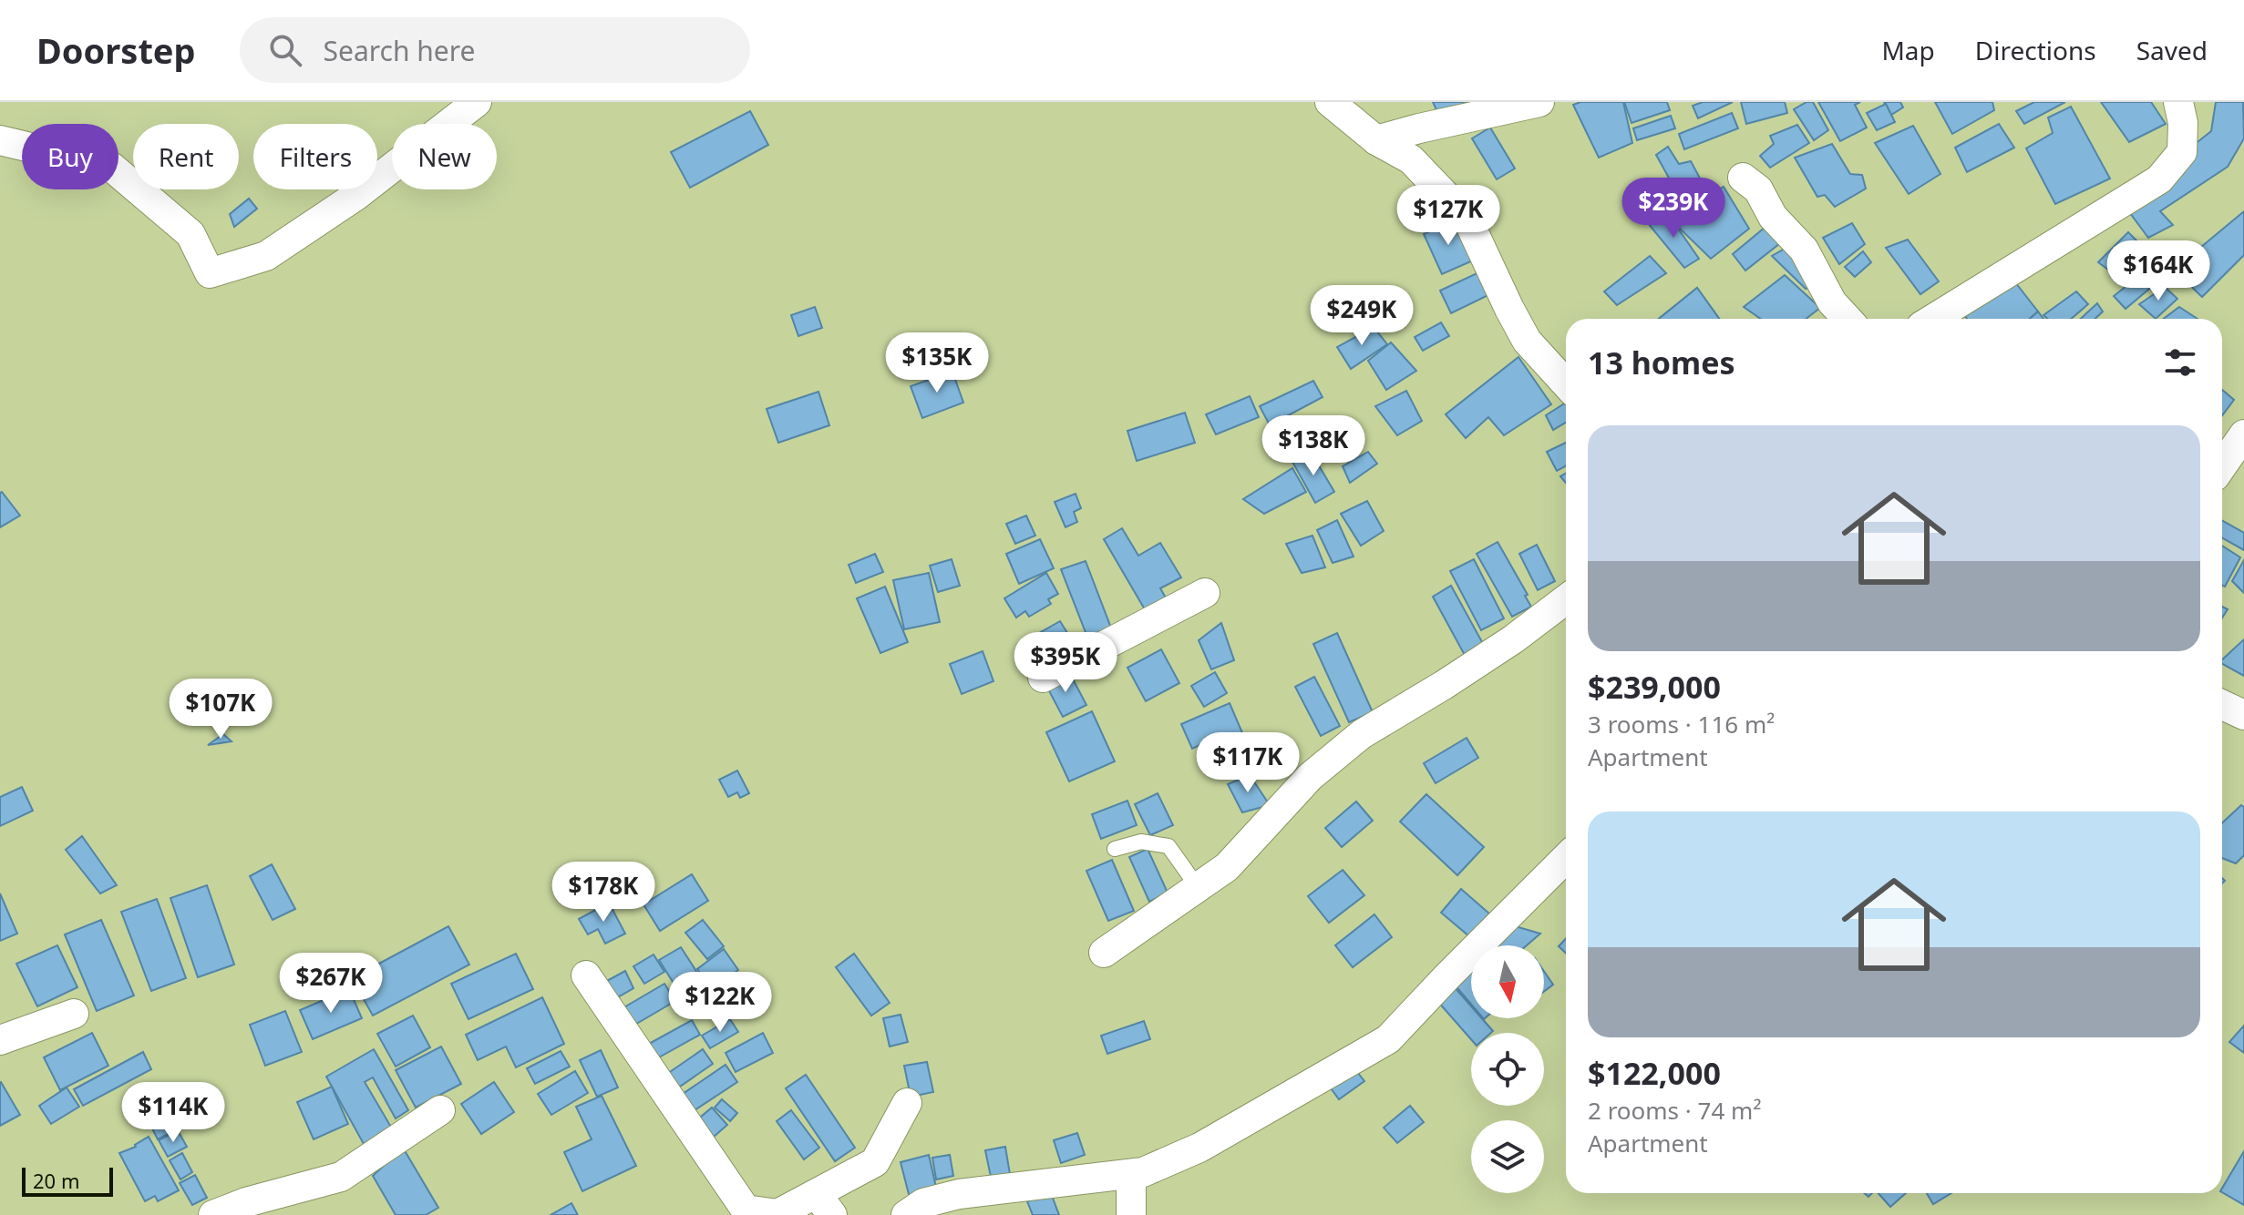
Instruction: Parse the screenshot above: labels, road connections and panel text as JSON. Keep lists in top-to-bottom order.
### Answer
{
  "scale_bar": "20 m",
  "north": "bottom",
  "page": {
    "header": "Doorstep",
    "search": "Search here",
    "nav": ["Map", "Directions", "Saved"],
    "chip": [
      "Buy",
      "Rent",
      "Filters",
      "New"
    ],
    "price": [
      "$239K",
      "$127K",
      "$164K",
      "$249K",
      "$135K",
      "$138K",
      "$395K",
      "$107K",
      "$117K",
      "$178K",
      "$267K",
      "$122K",
      "$114K"
    ],
    "heading": "13 homes",
    "list": [
      {
        "name": "$239,000",
        "note": "3 rooms · 116 m² · Apartment"
      },
      {
        "name": "$122,000",
        "note": "2 rooms · 74 m² · Apartment"
      }
    ],
    "scale": "20 m"
  }
}
